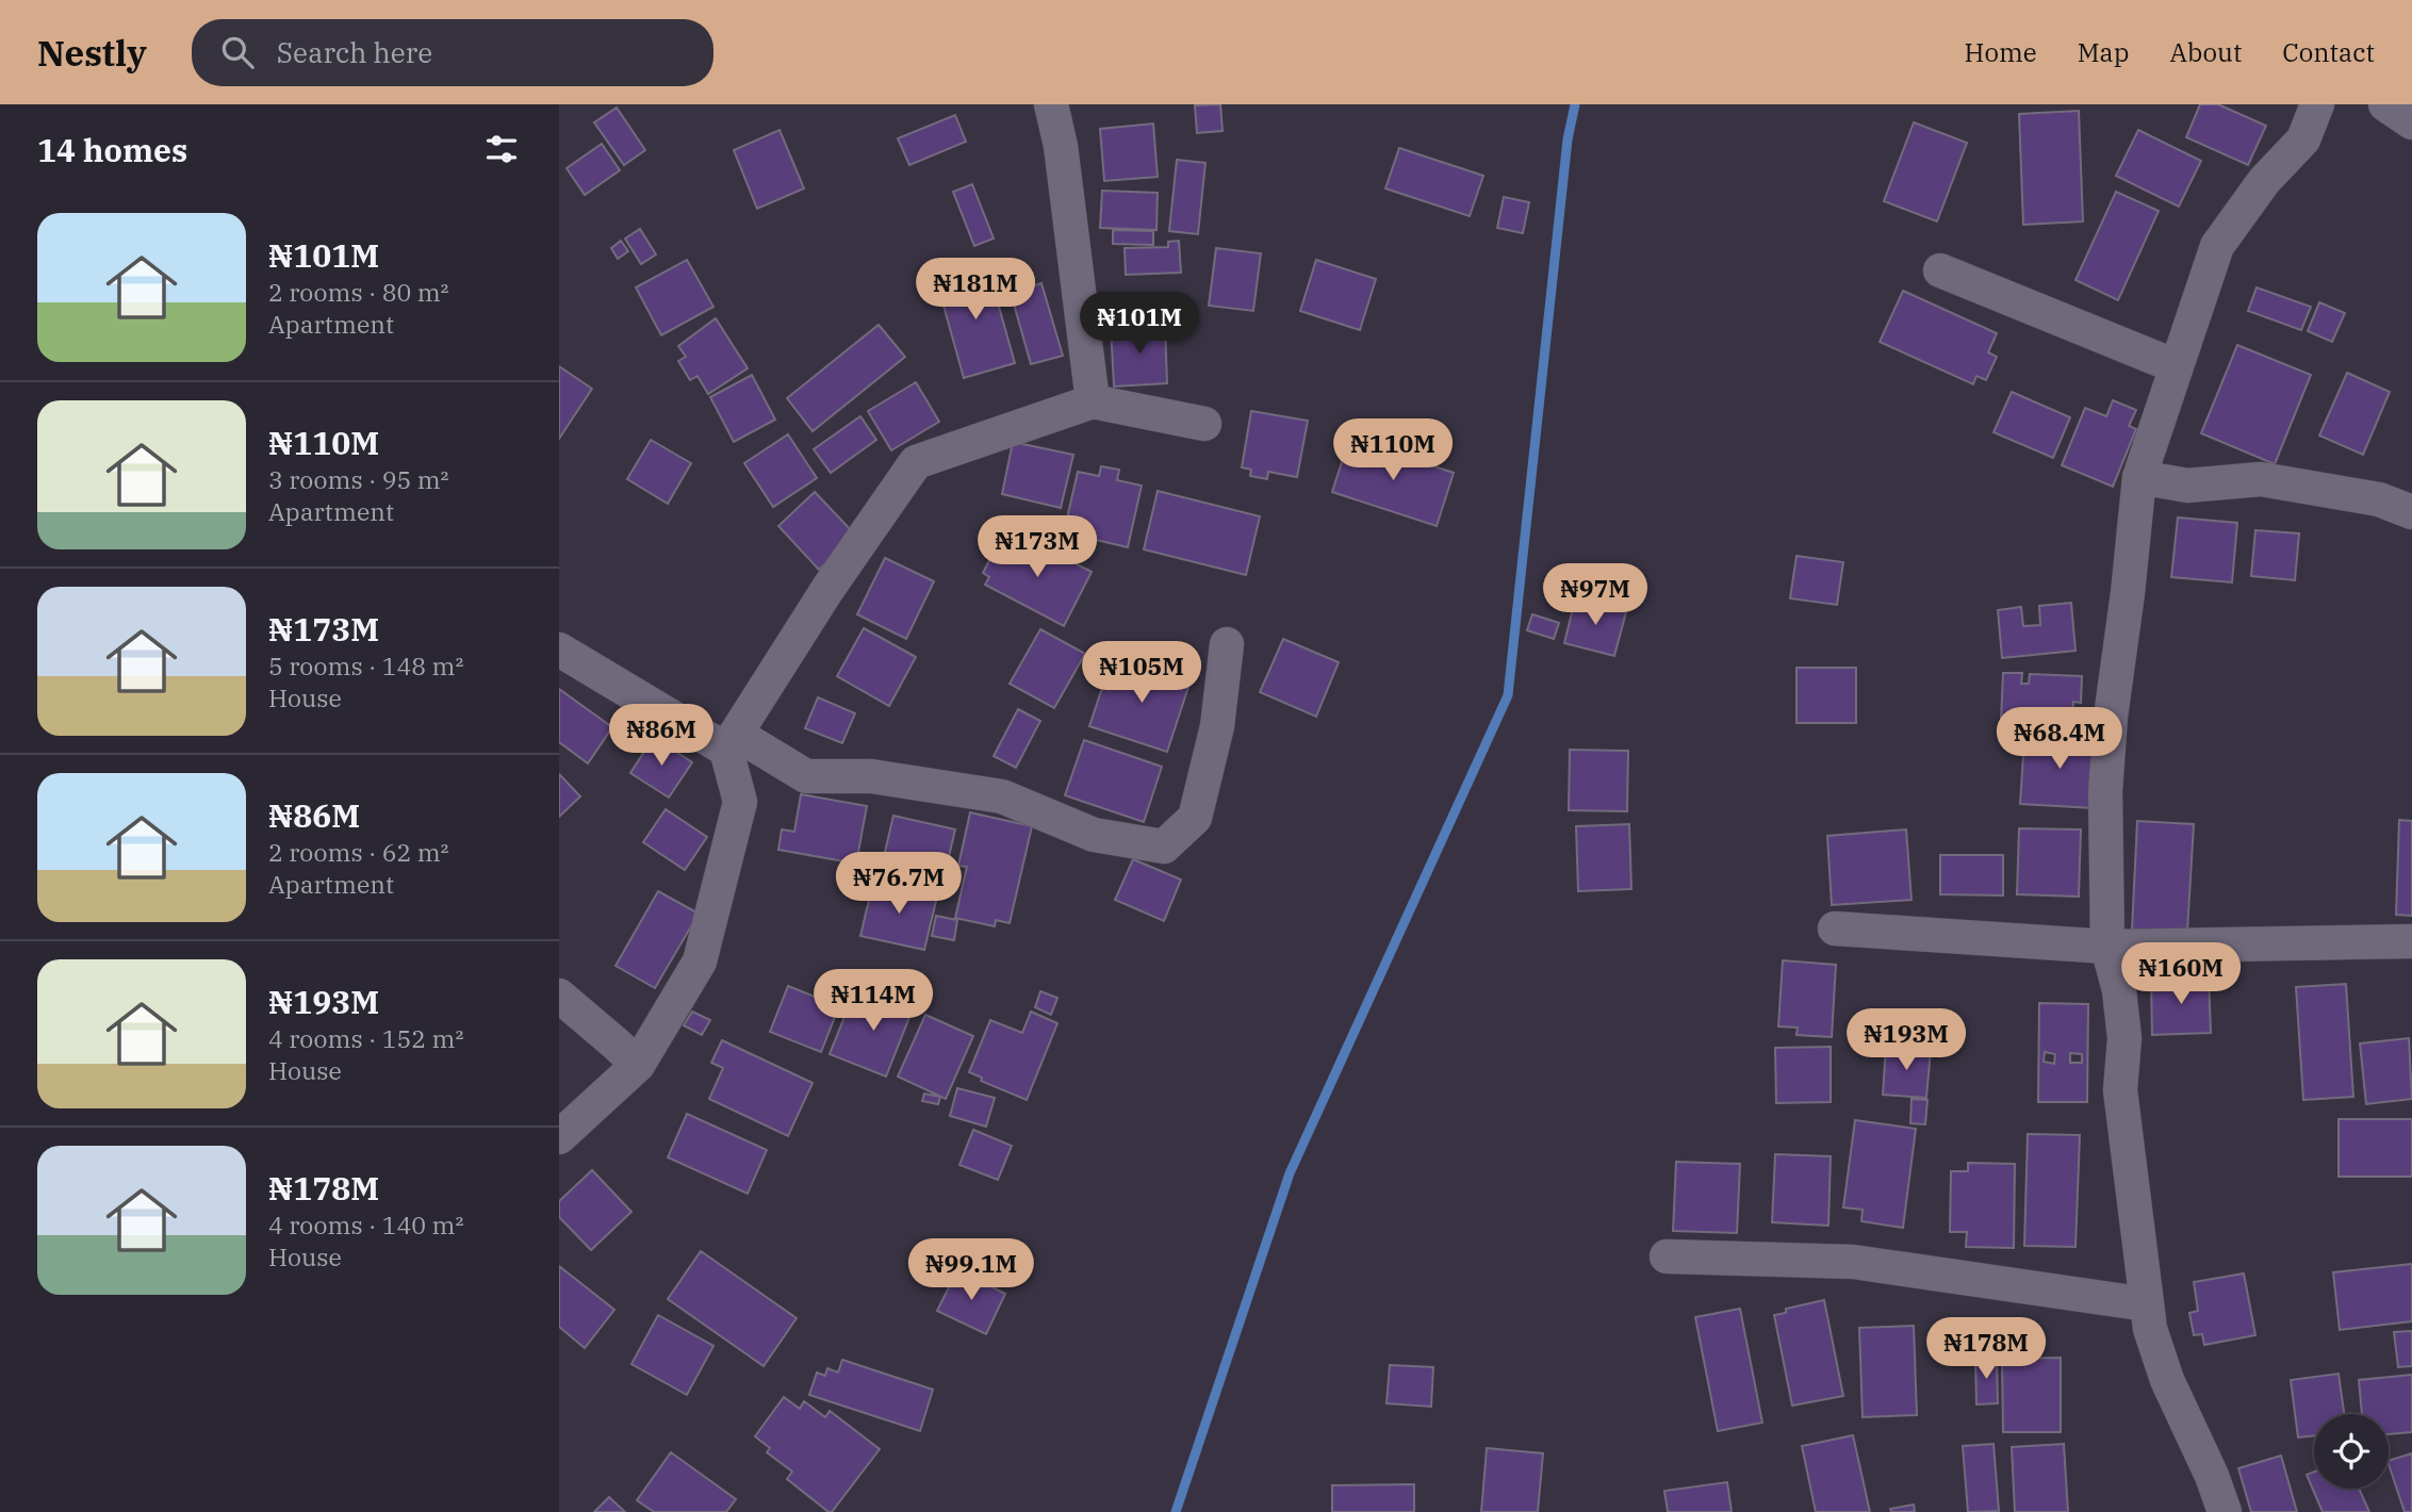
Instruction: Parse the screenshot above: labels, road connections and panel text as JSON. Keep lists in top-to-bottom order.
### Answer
{
  "page": {
    "header": "Nestly",
    "search": "Search here",
    "nav": [
      "Home",
      "Map",
      "About",
      "Contact"
    ],
    "heading": "14 homes",
    "list": [
      {
        "name": "₦101M",
        "note": "2 rooms · 80 m² · Apartment"
      },
      {
        "name": "₦110M",
        "note": "3 rooms · 95 m² · Apartment"
      },
      {
        "name": "₦173M",
        "note": "5 rooms · 148 m² · House"
      },
      {
        "name": "₦86M",
        "note": "2 rooms · 62 m² · Apartment"
      },
      {
        "name": "₦193M",
        "note": "4 rooms · 152 m² · House"
      },
      {
        "name": "₦178M",
        "note": "4 rooms · 140 m² · House"
      }
    ],
    "price": [
      "₦181M",
      "₦101M",
      "₦110M",
      "₦173M",
      "₦97M",
      "₦105M",
      "₦86M",
      "₦68.4M",
      "₦76.7M",
      "₦160M",
      "₦114M",
      "₦193M",
      "₦99.1M",
      "₦178M"
    ]
  }
}
